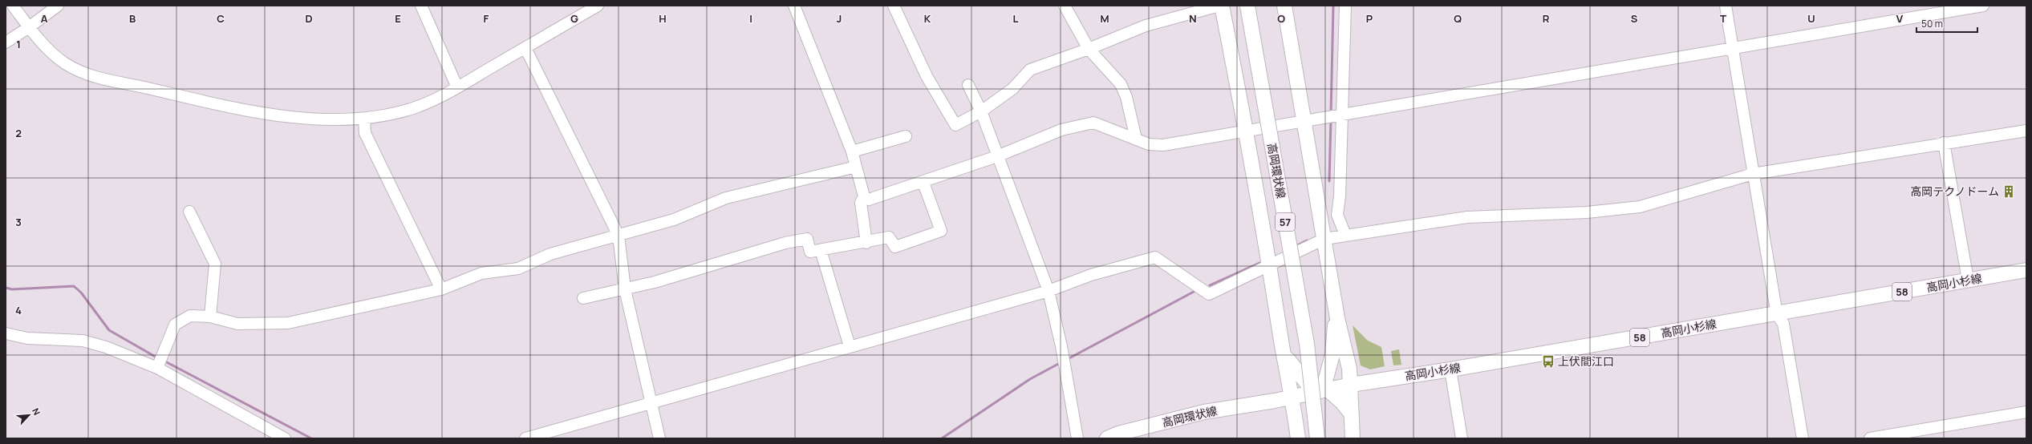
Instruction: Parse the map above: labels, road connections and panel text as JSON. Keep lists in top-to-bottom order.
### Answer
{
  "streets": {
    "main road": [
      "高岡環状線",
      "57",
      "高岡小杉線",
      "58"
    ]
  },
  "crossings": [
    ["高岡環状線", "57"],
    ["高岡環状線", "高岡小杉線"]
  ],
  "places": {
    "building": ["高岡テクノドーム"],
    "bus stop": ["上伏間江口"]
  },
  "scale_bar": "50 m",
  "north": "top right",
  "grid": {
    "columns": [
      "A",
      "B",
      "C",
      "D",
      "E",
      "F",
      "G",
      "H",
      "I",
      "J",
      "K",
      "L",
      "M",
      "N",
      "O",
      "P",
      "Q",
      "R",
      "S",
      "T",
      "U",
      "V"
    ],
    "rows": [
      "1",
      "2",
      "3",
      "4"
    ]
  }
}
